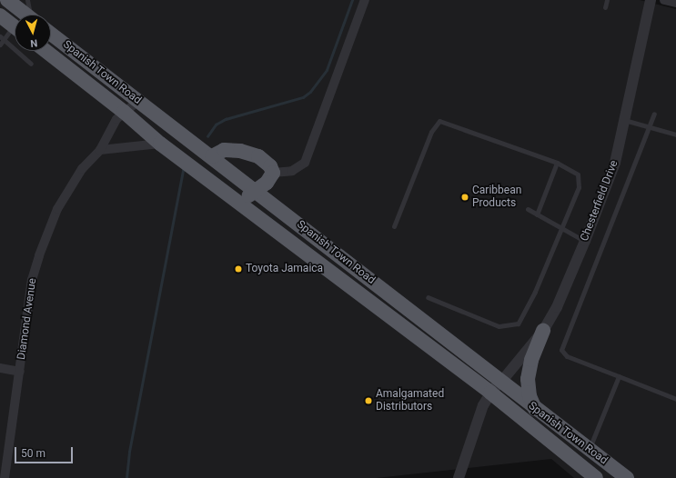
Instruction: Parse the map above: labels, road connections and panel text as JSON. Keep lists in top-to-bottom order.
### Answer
{
  "streets": {
    "highway": ["Spanish Town Road"],
    "street": ["Chesterfield Drive", "Diamond Avenue"]
  },
  "crossings": [
    ["Spanish Town Road", "Chesterfield Drive"],
    ["Spanish Town Road", "Diamond Avenue"]
  ],
  "places": ["Caribbean Products", "Toyota Jamaica", "Amalgamated Distributors"],
  "scale_bar": "50 m",
  "north": "bottom"
}
